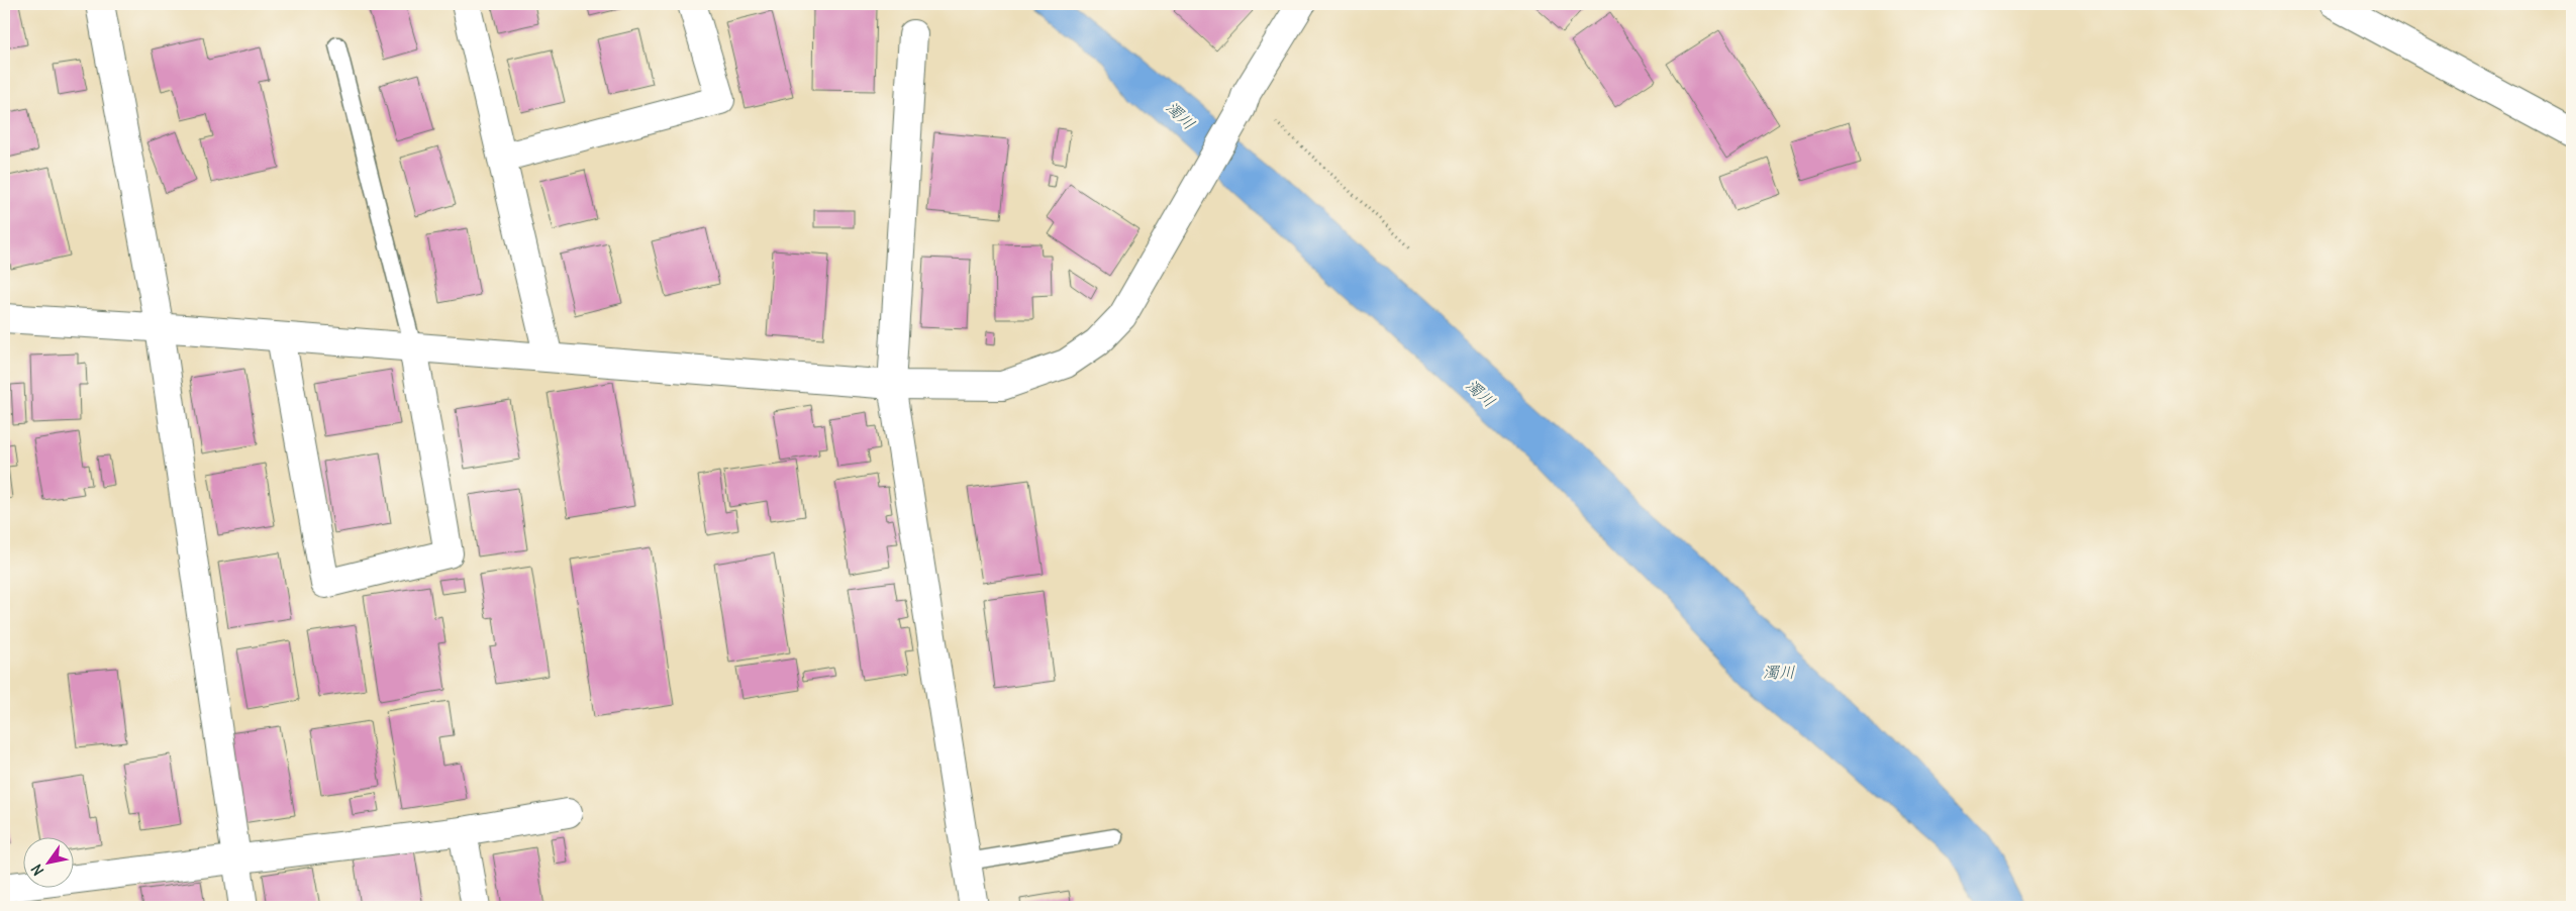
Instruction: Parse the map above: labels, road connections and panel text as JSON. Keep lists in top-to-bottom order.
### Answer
{
  "water": ["濁川"],
  "north": "bottom left"
}
